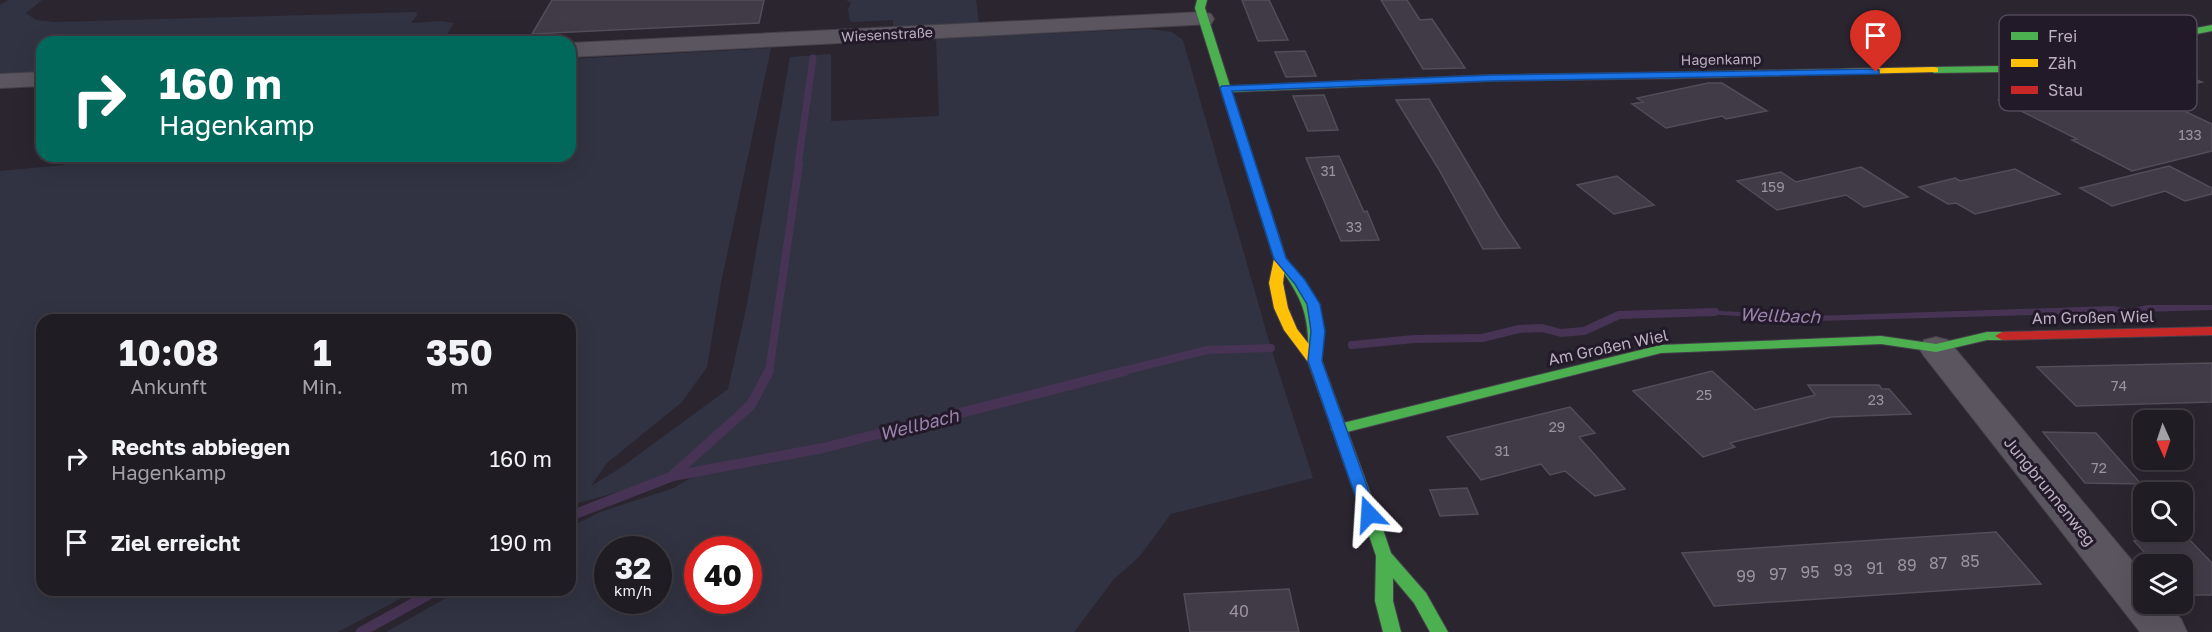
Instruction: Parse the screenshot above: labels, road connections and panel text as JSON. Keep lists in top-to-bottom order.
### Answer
{
  "streets": {
    "street": [
      "Wiesenstraße",
      "Hagenkamp",
      "Am Großen Wiel",
      "Jungbrunnenweg"
    ]
  },
  "crossings": [
    ["Am Großen Wiel", "Jungbrunnenweg"]
  ],
  "water": ["Wellbach"],
  "house_numbers": [
    "133",
    "31",
    "159",
    "33",
    "74",
    "25",
    "23",
    "29",
    "31",
    "72",
    "85",
    "87",
    "89",
    "91",
    "93",
    "95",
    "97",
    "99",
    "40"
  ],
  "legend": ["Frei", "Zäh", "Stau"],
  "north": "bottom",
  "page": {
    "turn": ["160 m", "Hagenkamp"],
    "eta": [
      "10:08",
      "Ankunft",
      "1",
      "Min.",
      "350",
      "m"
    ],
    "list": [
      {
        "name": "Rechts abbiegen",
        "note": "Hagenkamp",
        "value": "160 m"
      },
      {
        "name": "Ziel erreicht",
        "value": "190 m"
      }
    ],
    "speed": "32 km/h",
    "limit": "40"
  }
}
